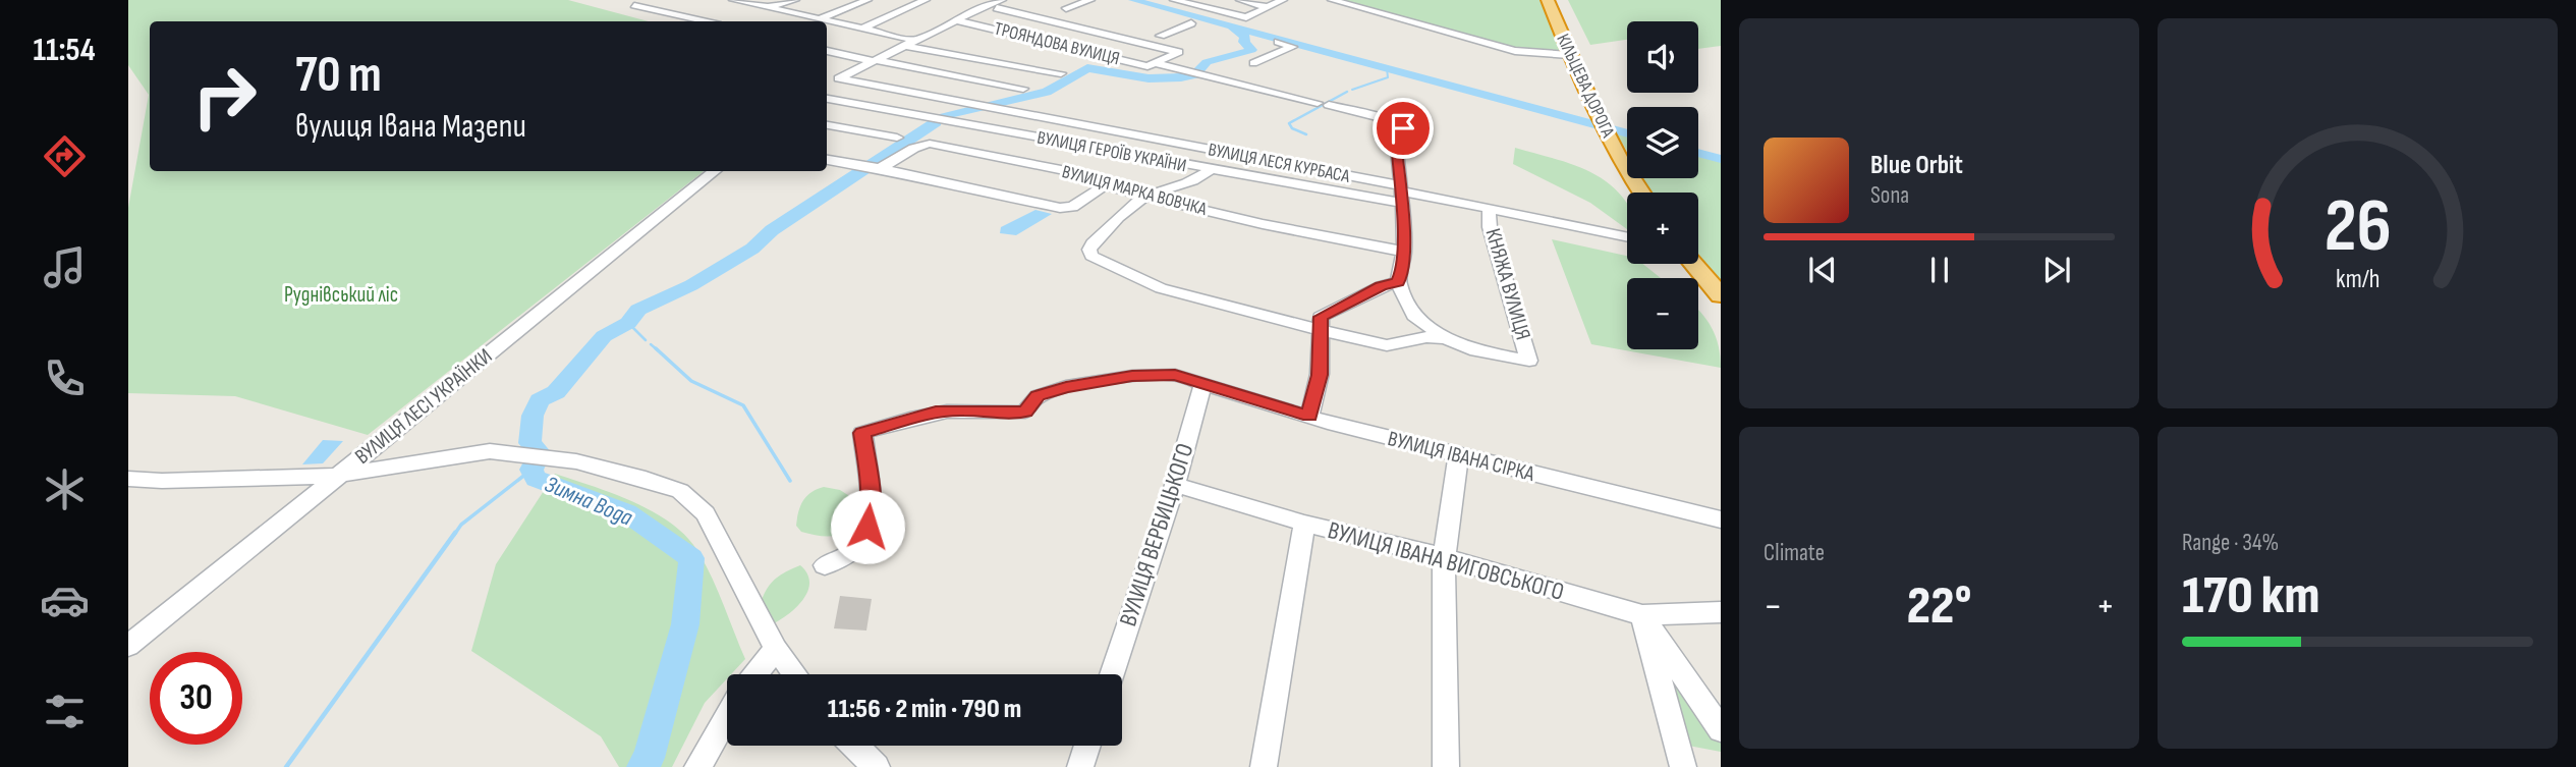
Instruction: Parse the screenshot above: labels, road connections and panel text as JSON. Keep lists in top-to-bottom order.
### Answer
{
  "streets": {
    "highway": ["КІЛЬЦЕВА ДОРОГА"],
    "street": [
      "ТРОЯНДОВА ВУЛИЦЯ",
      "ВУЛИЦЯ ГЕРОЇВ УКРАЇНИ",
      "ВУЛИЦЯ ЛЕСЯ КУРБАСА",
      "ВУЛИЦЯ МАРКА ВОВЧКА",
      "КНЯЖА ВУЛИЦЯ",
      "ВУЛИЦЯ ЛЕСІ УКРАЇНКИ",
      "ВУЛИЦЯ ІВАНА СІРКА",
      "ВУЛИЦЯ ВЕРБИЦЬКОГО",
      "ВУЛИЦЯ ІВАНА ВИГОВСЬКОГО"
    ]
  },
  "crossings": [
    ["ТРОЯНДОВА ВУЛИЦЯ", "ВУЛИЦЯ ГЕРОЇВ УКРАЇНИ"],
    ["ТРОЯНДОВА ВУЛИЦЯ", "ВУЛИЦЯ ЛЕСЯ КУРБАСА"],
    ["ВУЛИЦЯ ГЕРОЇВ УКРАЇНИ", "ВУЛИЦЯ ЛЕСЯ КУРБАСА"],
    ["ВУЛИЦЯ ІВАНА СІРКА", "ВУЛИЦЯ ВЕРБИЦЬКОГО"],
    ["ВУЛИЦЯ ВЕРБИЦЬКОГО", "ВУЛИЦЯ ІВАНА ВИГОВСЬКОГО"]
  ],
  "water": ["Зимна Вода"],
  "parks": ["Руднівський ліс"],
  "page": {
    "tabs": "11:54",
    "map_buttons": ["+", "−"],
    "turn": ["70 m", "вулиця Івана Мазепи"],
    "song": ["Blue Orbit", "Sona"],
    "tile": [
      "Climate",
      ["Range · 34%", "170 km"]
    ],
    "heat": ["−", "22°", "+"],
    "limit": "30",
    "trip": "11:56 · 2 min · 790 m",
    "gauge": ["26", "km/h"]
  }
}
